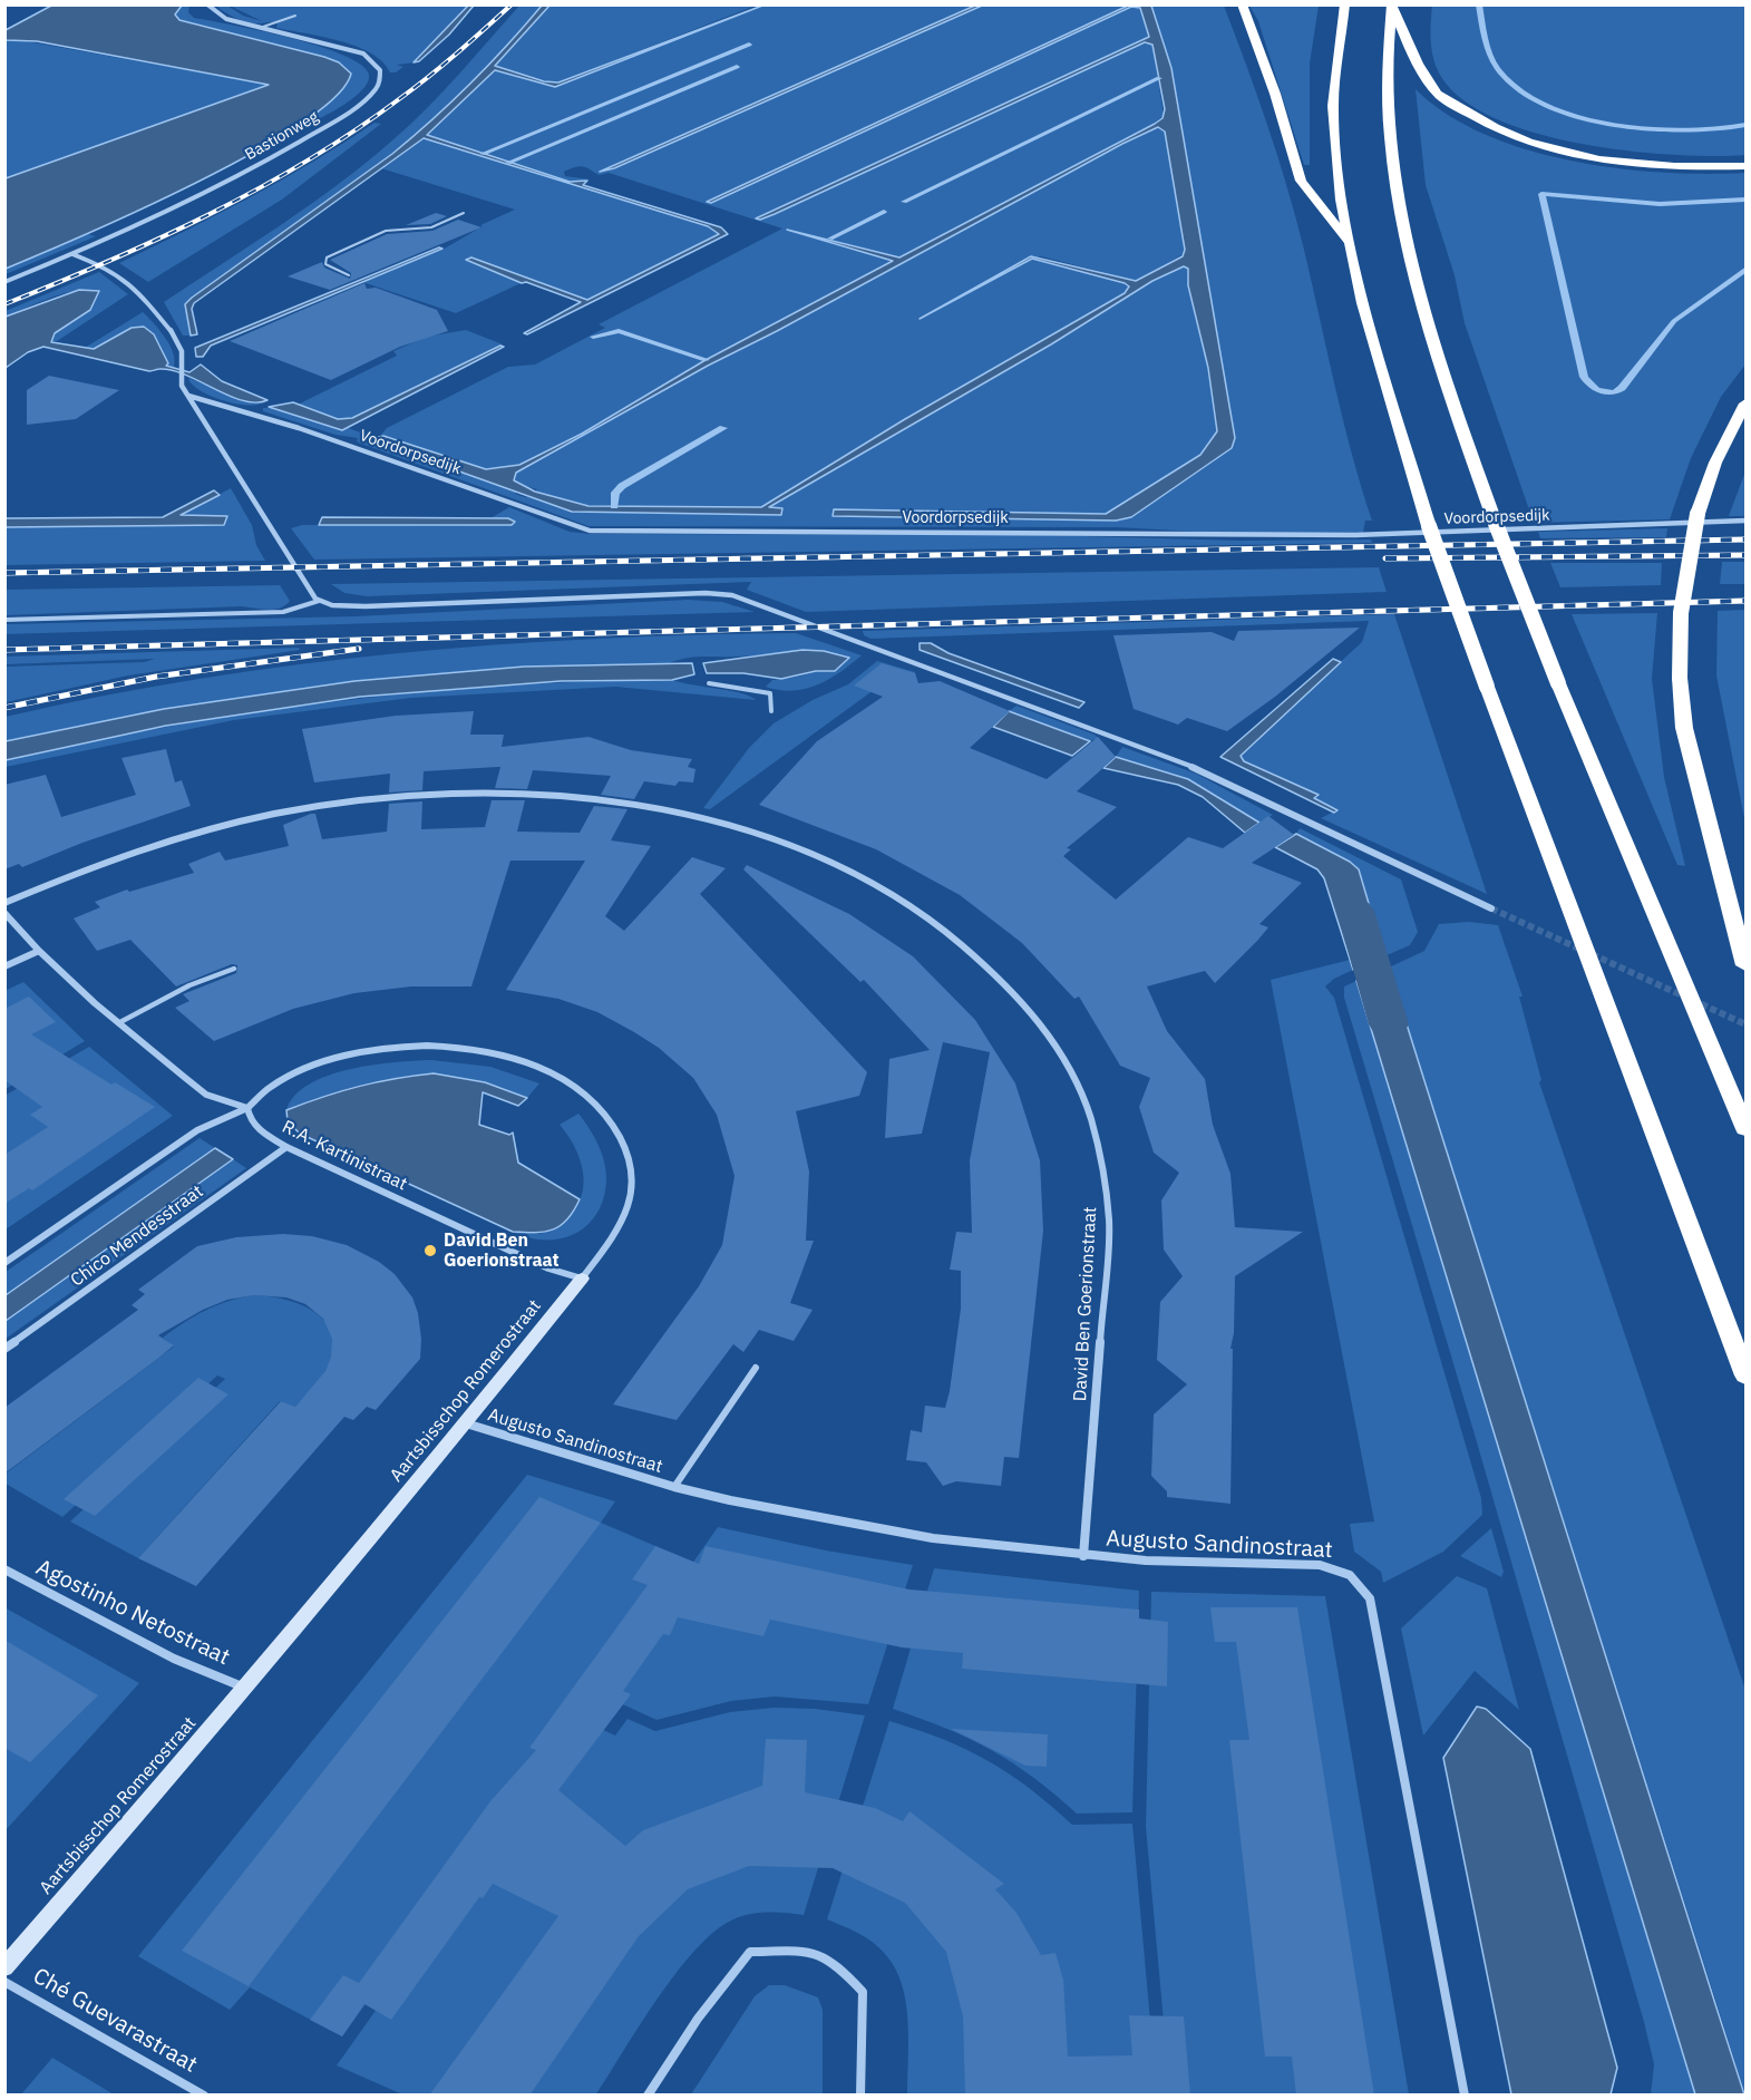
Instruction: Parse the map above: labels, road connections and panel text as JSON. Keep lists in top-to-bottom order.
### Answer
{
  "streets": {
    "street": [
      "Bastionweg",
      "Voordorpsedijk",
      "R.A. Kartinistraat",
      "Chico Mendesstraat",
      "David Ben Goerionstraat",
      "Aartsbisschop Romerostraat",
      "Augusto Sandinostraat",
      "Agostinho Netostraat",
      "Ché Guevarastraat"
    ]
  },
  "crossings": [
    ["R.A. Kartinistraat", "Chico Mendesstraat"],
    ["R.A. Kartinistraat", "Aartsbisschop Romerostraat"],
    ["David Ben Goerionstraat", "Augusto Sandinostraat"],
    ["Aartsbisschop Romerostraat", "Augusto Sandinostraat"],
    ["Aartsbisschop Romerostraat", "Agostinho Netostraat"]
  ],
  "places": ["David Ben Goerionstraat"]
}
